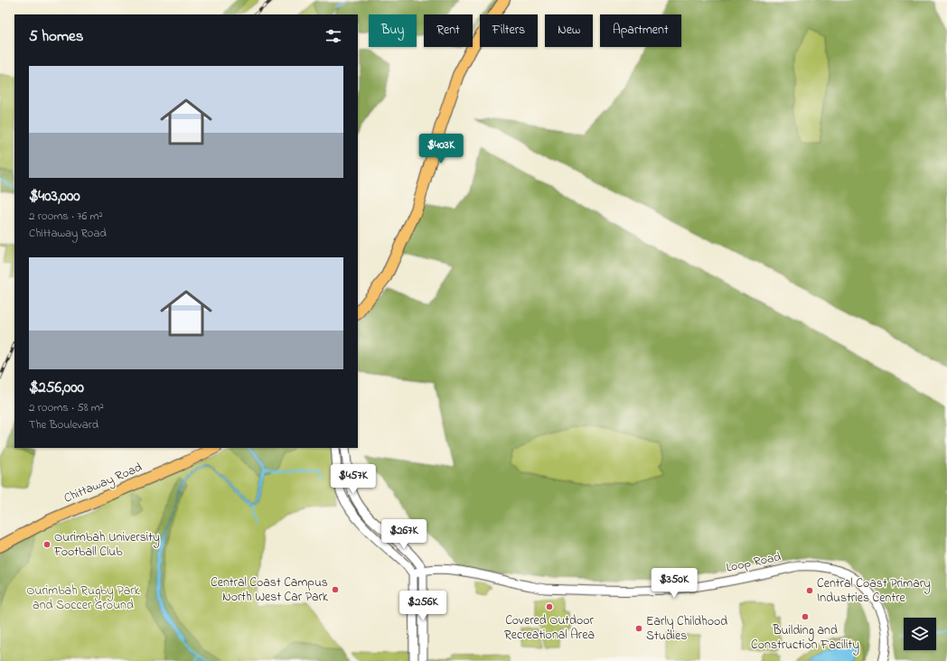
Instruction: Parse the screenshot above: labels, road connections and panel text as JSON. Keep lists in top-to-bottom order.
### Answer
{
  "streets": {
    "main road": ["Chittaway Road"],
    "street": ["Loop Road"]
  },
  "parks": ["Ourimbah Rugby Park and Soccer Ground"],
  "places": [
    "Ourimbah University Football Club",
    "Central Coast Campus North West Car Park",
    "Central Coast Primary Industries Centre",
    "Covered Outdoor Recreational Area",
    "Building and Construction Facility",
    "Early Childhood Studies"
  ],
  "page": {
    "chip": [
      "Buy",
      "Rent",
      "Filters",
      "New",
      "Apartment"
    ],
    "heading": "5 homes",
    "list": [
      {
        "name": "$403,000",
        "note": "2 rooms · 76 m² · Chittaway Road"
      },
      {
        "name": "$256,000",
        "note": "2 rooms · 58 m² · The Boulevard"
      }
    ],
    "price": [
      "$403K",
      "$457K",
      "$267K",
      "$350K",
      "$256K"
    ]
  }
}
